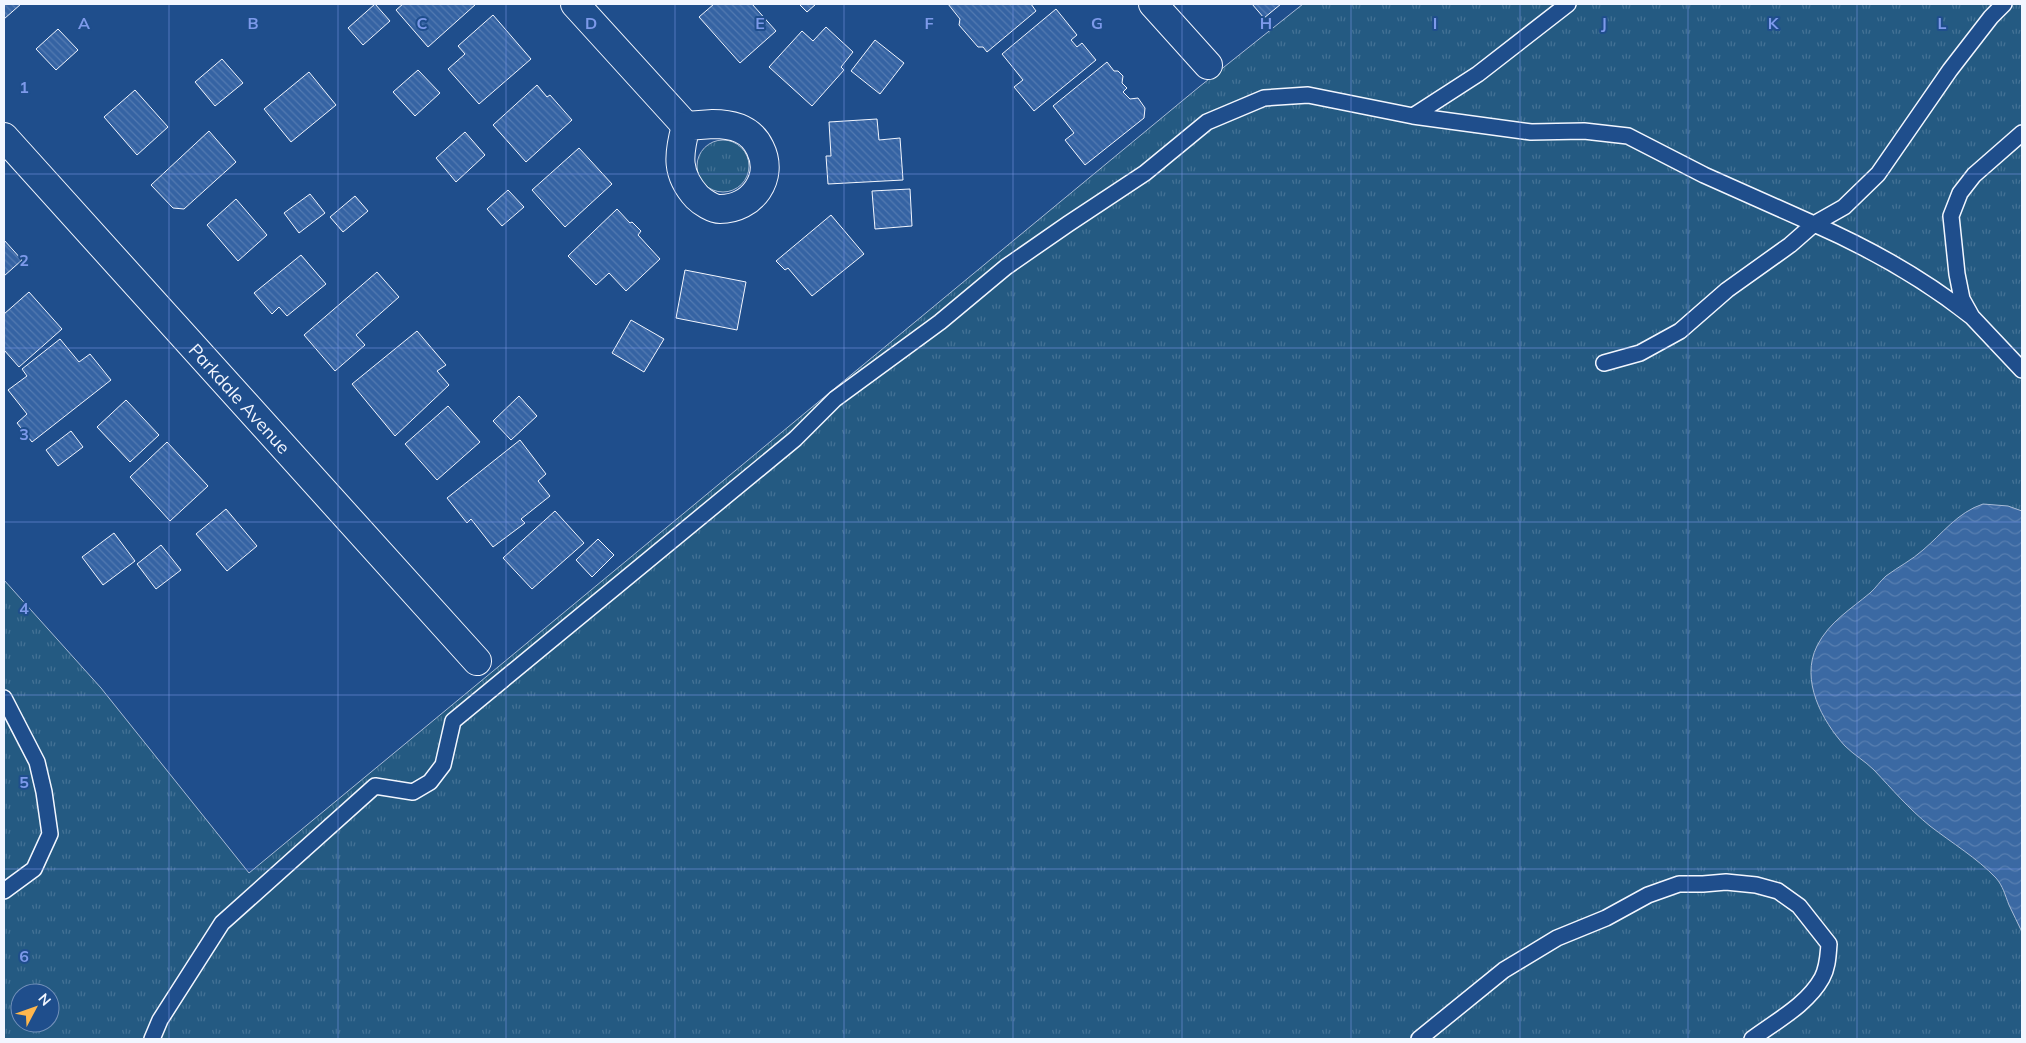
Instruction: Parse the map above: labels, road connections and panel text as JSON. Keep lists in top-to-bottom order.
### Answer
{
  "streets": {
    "street": ["Parkdale Avenue"]
  },
  "north": "top right",
  "grid": {
    "columns": [
      "A",
      "B",
      "C",
      "D",
      "E",
      "F",
      "G",
      "H",
      "I",
      "J",
      "K",
      "L"
    ],
    "rows": [
      "1",
      "2",
      "3",
      "4",
      "5",
      "6"
    ]
  }
}
